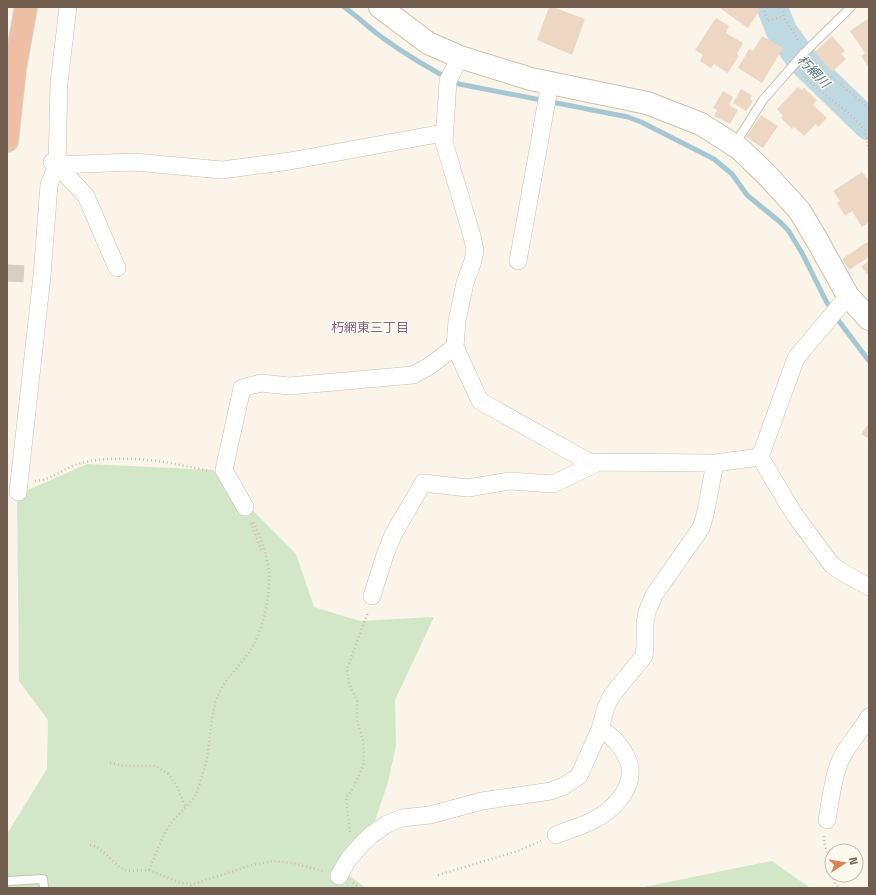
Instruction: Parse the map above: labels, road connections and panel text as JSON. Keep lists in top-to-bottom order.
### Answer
{
  "districts": ["朽網東三丁目"],
  "water": ["朽網川"],
  "north": "right"
}
